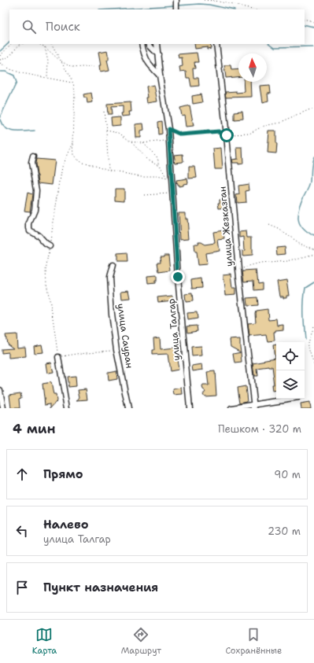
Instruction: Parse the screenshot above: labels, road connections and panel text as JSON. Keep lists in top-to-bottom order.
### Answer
{
  "streets": {
    "street": ["улица Жезказган", "улица Талгар", "улица Сауран"]
  },
  "north": "top",
  "page": {
    "search": "Поиск",
    "heading": ["4 мин", "Пешком · 320 m"],
    "list": [
      ["Прямо", "90 m"],
      ["Налево", "улица Талгар", "230 m"],
      "Пункт назначения"
    ],
    "nav": ["Карта", "Маршрут", "Сохранённые"]
  }
}
